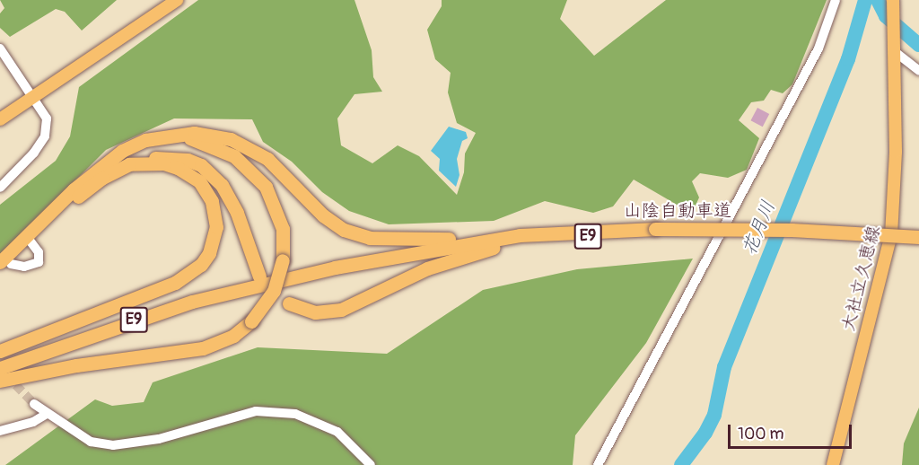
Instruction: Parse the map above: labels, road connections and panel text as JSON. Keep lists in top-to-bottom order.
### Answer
{
  "streets": {
    "highway": ["山陰自動車道", "E9"],
    "main road": ["大社立久恵線"]
  },
  "crossings": [
    ["山陰自動車道", "E9"]
  ],
  "water": ["花月川"],
  "scale_bar": "100 m"
}
